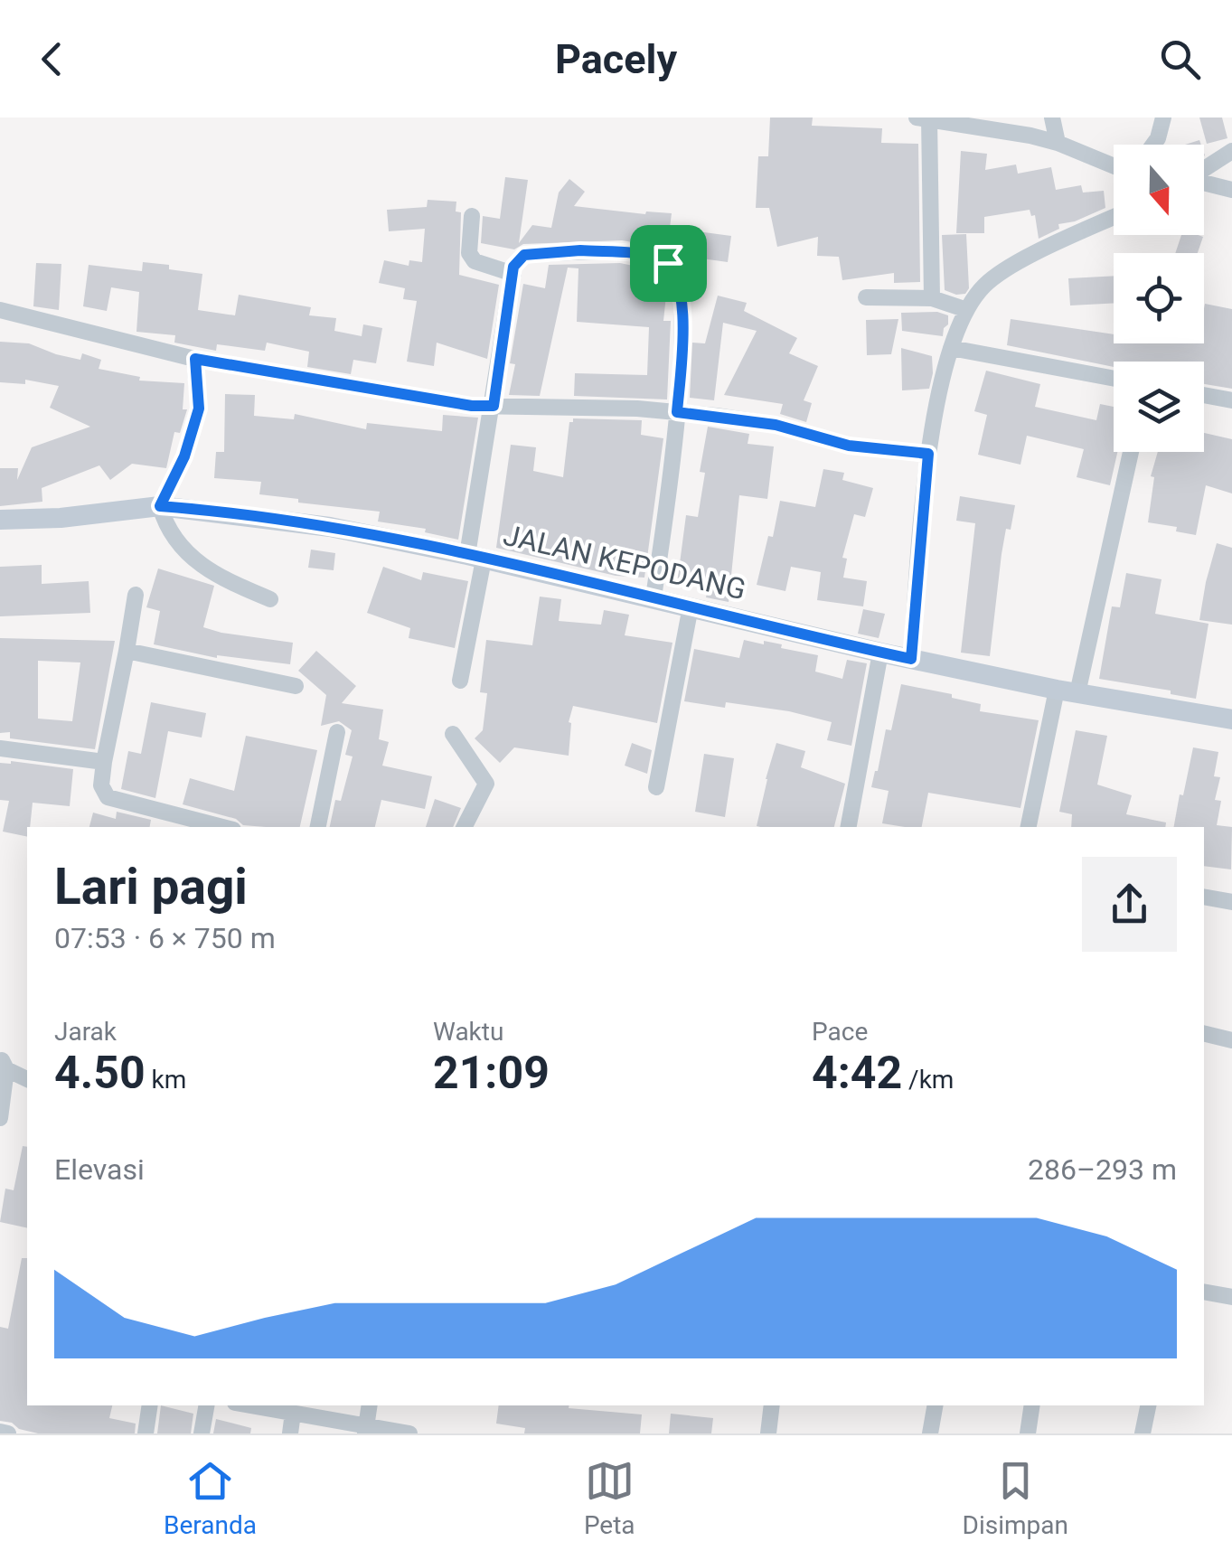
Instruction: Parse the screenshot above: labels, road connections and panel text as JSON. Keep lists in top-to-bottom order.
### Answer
{
  "streets": {
    "street": ["JALAN KEPODANG"]
  },
  "north": "bottom",
  "page": {
    "header": "Pacely",
    "heading": ["Lari pagi", "07:53 · 6 × 750 m"],
    "stats": [
      ["Jarak", "4.50 km"],
      ["Waktu", "21:09"],
      ["Pace", "4:42 /km"]
    ],
    "chart": ["Elevasi", "286–293 m"],
    "tabs": ["Beranda", "Peta", "Disimpan"]
  }
}
